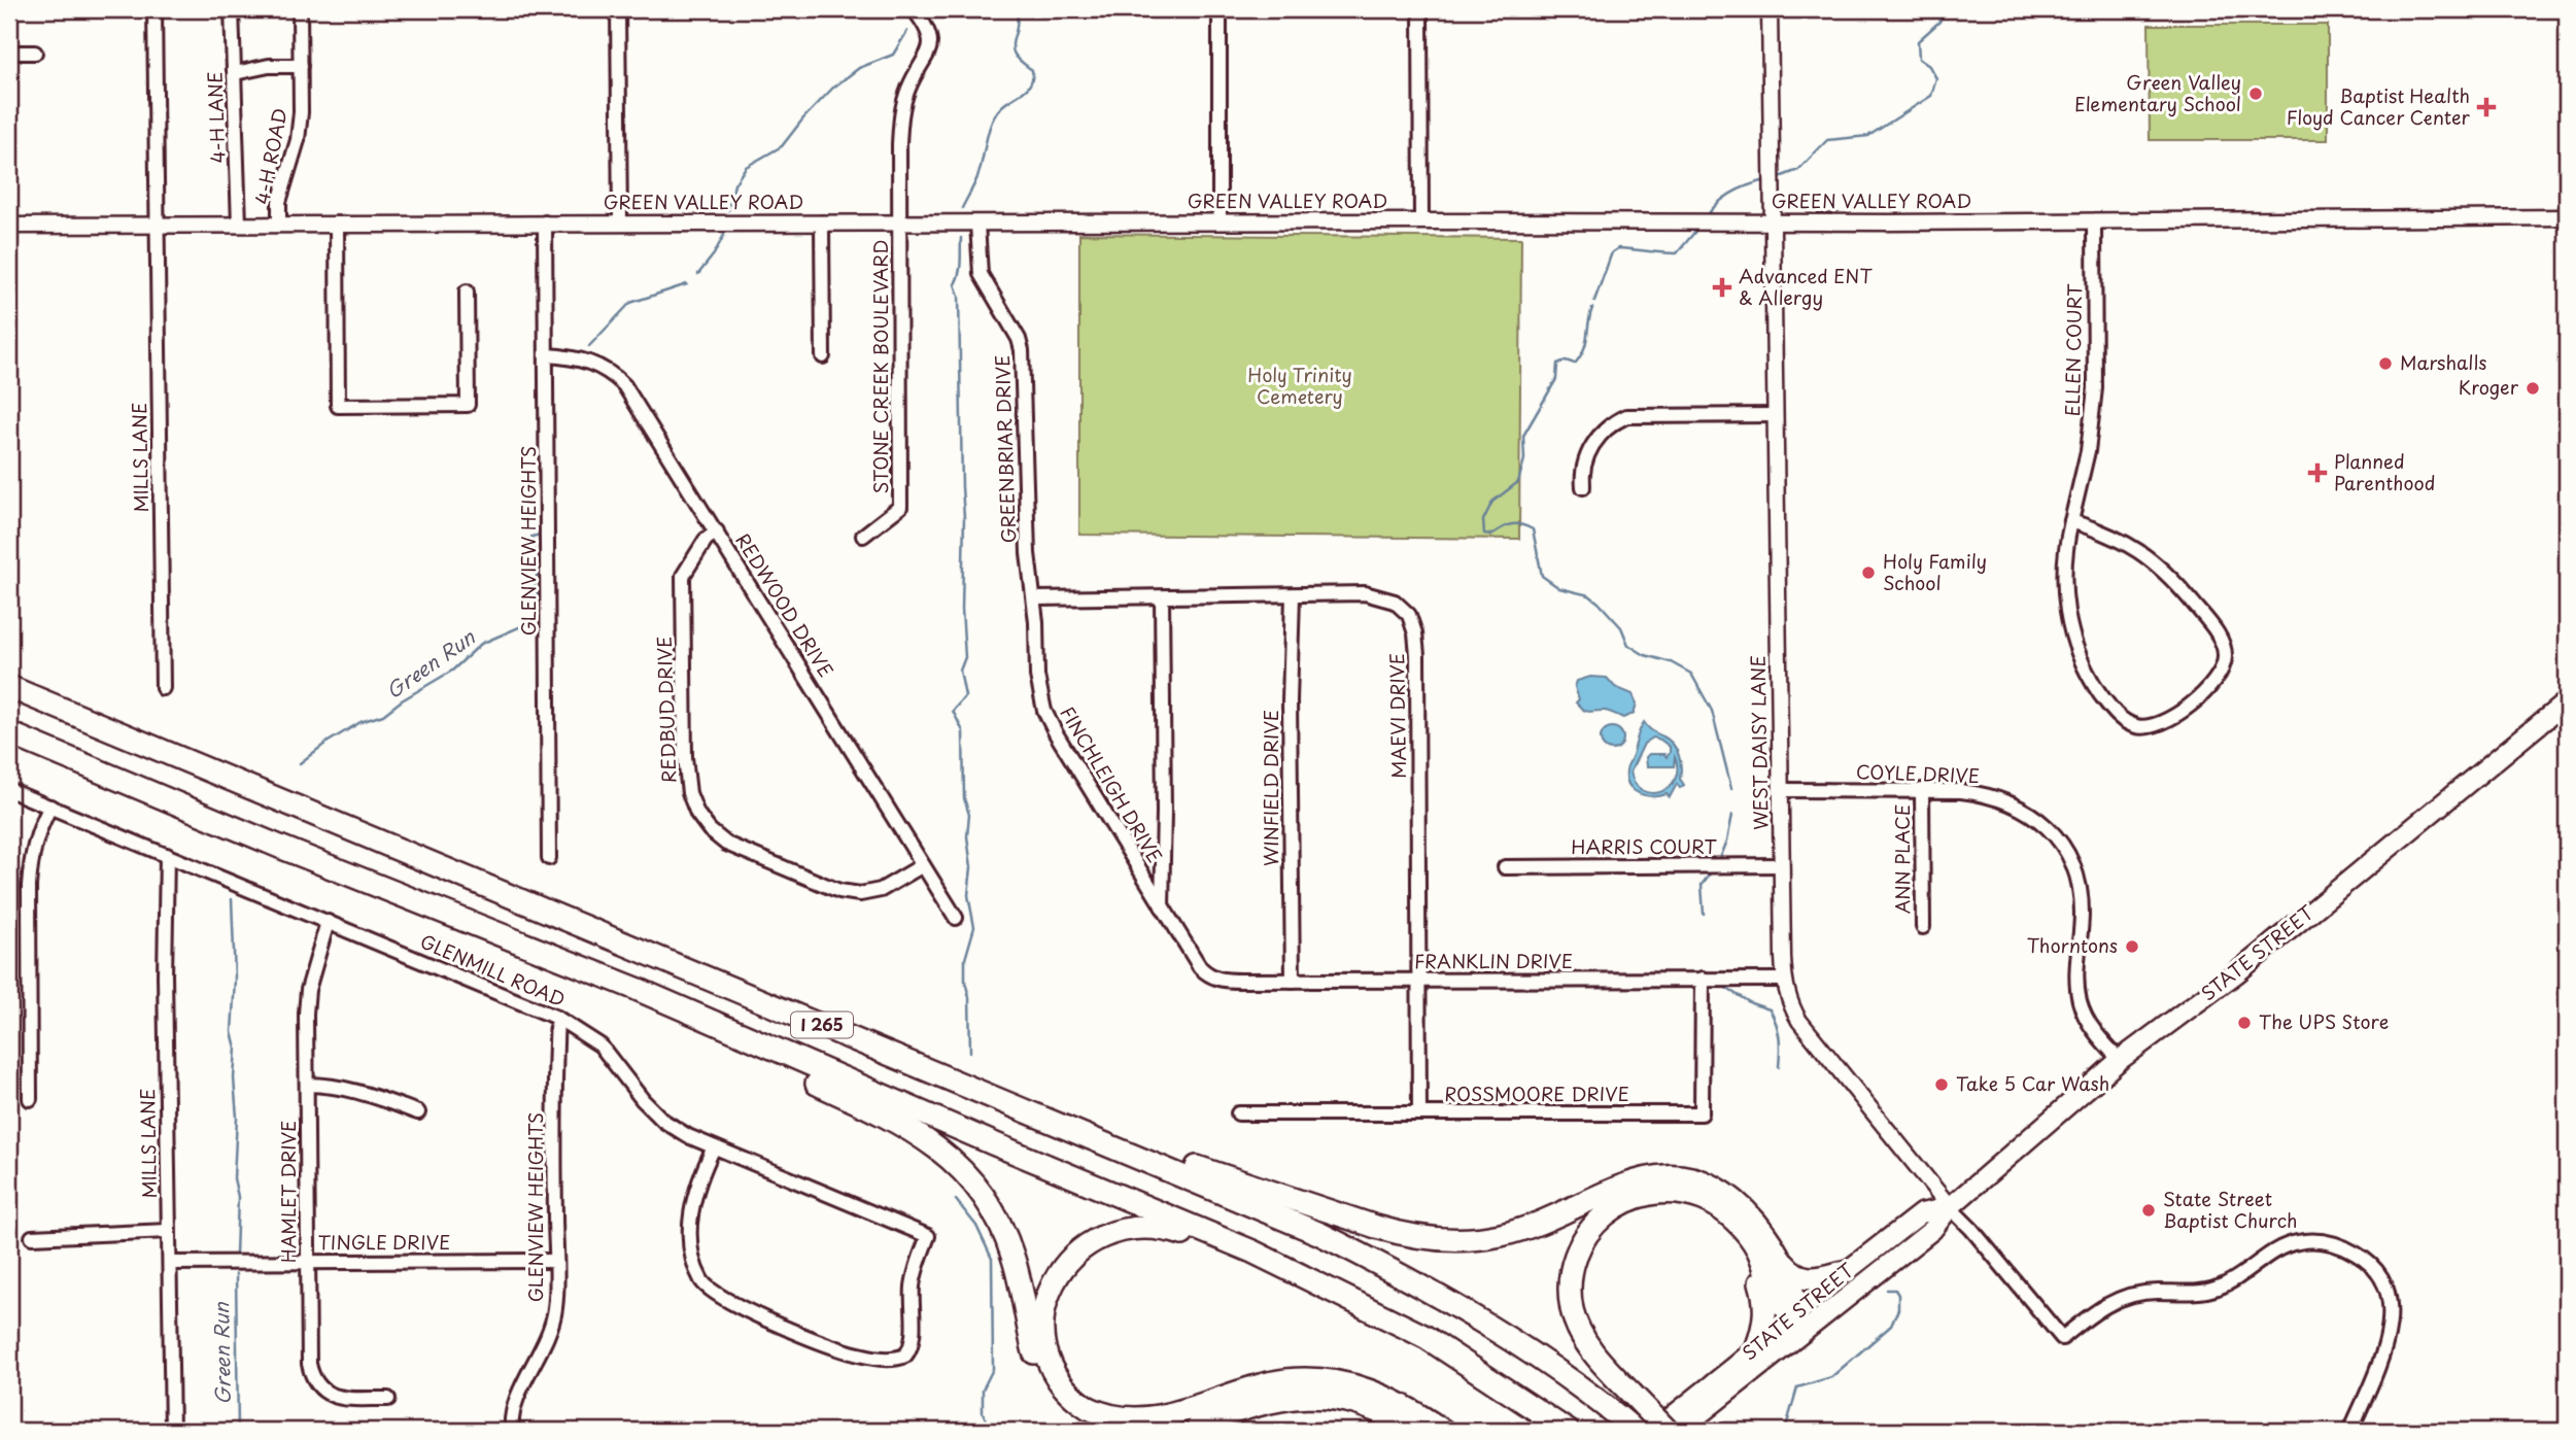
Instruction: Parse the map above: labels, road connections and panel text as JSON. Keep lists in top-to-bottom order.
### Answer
{
  "streets": {
    "highway": ["I 265"],
    "main road": ["STATE STREET"],
    "street": [
      "4-H LANE",
      "4-H ROAD",
      "GREEN VALLEY ROAD",
      "ELLEN COURT",
      "STONE CREEK BOULEVARD",
      "GREENBRIAR DRIVE",
      "MILLS LANE",
      "GLENVIEW HEIGHTS",
      "REDWOOD DRIVE",
      "REDBUD DRIVE",
      "MAEVI DRIVE",
      "WEST DAISY LANE",
      "COYLE DRIVE",
      "FINCHLEIGH DRIVE",
      "WINFIELD DRIVE",
      "HARRIS COURT",
      "ANN PLACE",
      "FRANKLIN DRIVE",
      "GLENMILL ROAD",
      "ROSSMOORE DRIVE",
      "HAMLET DRIVE",
      "TINGLE DRIVE"
    ]
  },
  "crossings": [
    ["4-H LANE", "GREEN VALLEY ROAD"],
    ["4-H ROAD", "GREEN VALLEY ROAD"],
    ["GREEN VALLEY ROAD", "ELLEN COURT"],
    ["GREEN VALLEY ROAD", "STONE CREEK BOULEVARD"],
    ["GREEN VALLEY ROAD", "GREENBRIAR DRIVE"],
    ["GREEN VALLEY ROAD", "MILLS LANE"],
    ["GREEN VALLEY ROAD", "GLENVIEW HEIGHTS"],
    ["GREEN VALLEY ROAD", "WEST DAISY LANE"],
    ["GREENBRIAR DRIVE", "MAEVI DRIVE"],
    ["GREENBRIAR DRIVE", "FINCHLEIGH DRIVE"],
    ["MILLS LANE", "GLENMILL ROAD"],
    ["MILLS LANE", "TINGLE DRIVE"],
    ["GLENVIEW HEIGHTS", "REDWOOD DRIVE"],
    ["GLENVIEW HEIGHTS", "GLENMILL ROAD"],
    ["GLENVIEW HEIGHTS", "TINGLE DRIVE"],
    ["REDWOOD DRIVE", "REDBUD DRIVE"],
    ["MAEVI DRIVE", "FINCHLEIGH DRIVE"],
    ["MAEVI DRIVE", "WINFIELD DRIVE"],
    ["MAEVI DRIVE", "FRANKLIN DRIVE"],
    ["MAEVI DRIVE", "ROSSMOORE DRIVE"],
    ["WEST DAISY LANE", "COYLE DRIVE"],
    ["WEST DAISY LANE", "HARRIS COURT"],
    ["WEST DAISY LANE", "STATE STREET"],
    ["WEST DAISY LANE", "FRANKLIN DRIVE"],
    ["COYLE DRIVE", "ANN PLACE"],
    ["COYLE DRIVE", "STATE STREET"],
    ["FINCHLEIGH DRIVE", "FRANKLIN DRIVE"],
    ["WINFIELD DRIVE", "FRANKLIN DRIVE"],
    ["FRANKLIN DRIVE", "ROSSMOORE DRIVE"],
    ["GLENMILL ROAD", "HAMLET DRIVE"],
    ["HAMLET DRIVE", "TINGLE DRIVE"]
  ],
  "water": ["Green Run"],
  "parks": ["Holy Trinity Cemetery"],
  "places": {
    "other": [
      "Green Valley Elementary School",
      "Marshalls",
      "Kroger",
      "Holy Family School",
      "Thorntons",
      "The UPS Store",
      "Take 5 Car Wash",
      "State Street Baptist Church"
    ],
    "health": ["Baptist Health Floyd Cancer Center", "Advanced ENT & Allergy", "Planned Parenthood"]
  }
}
